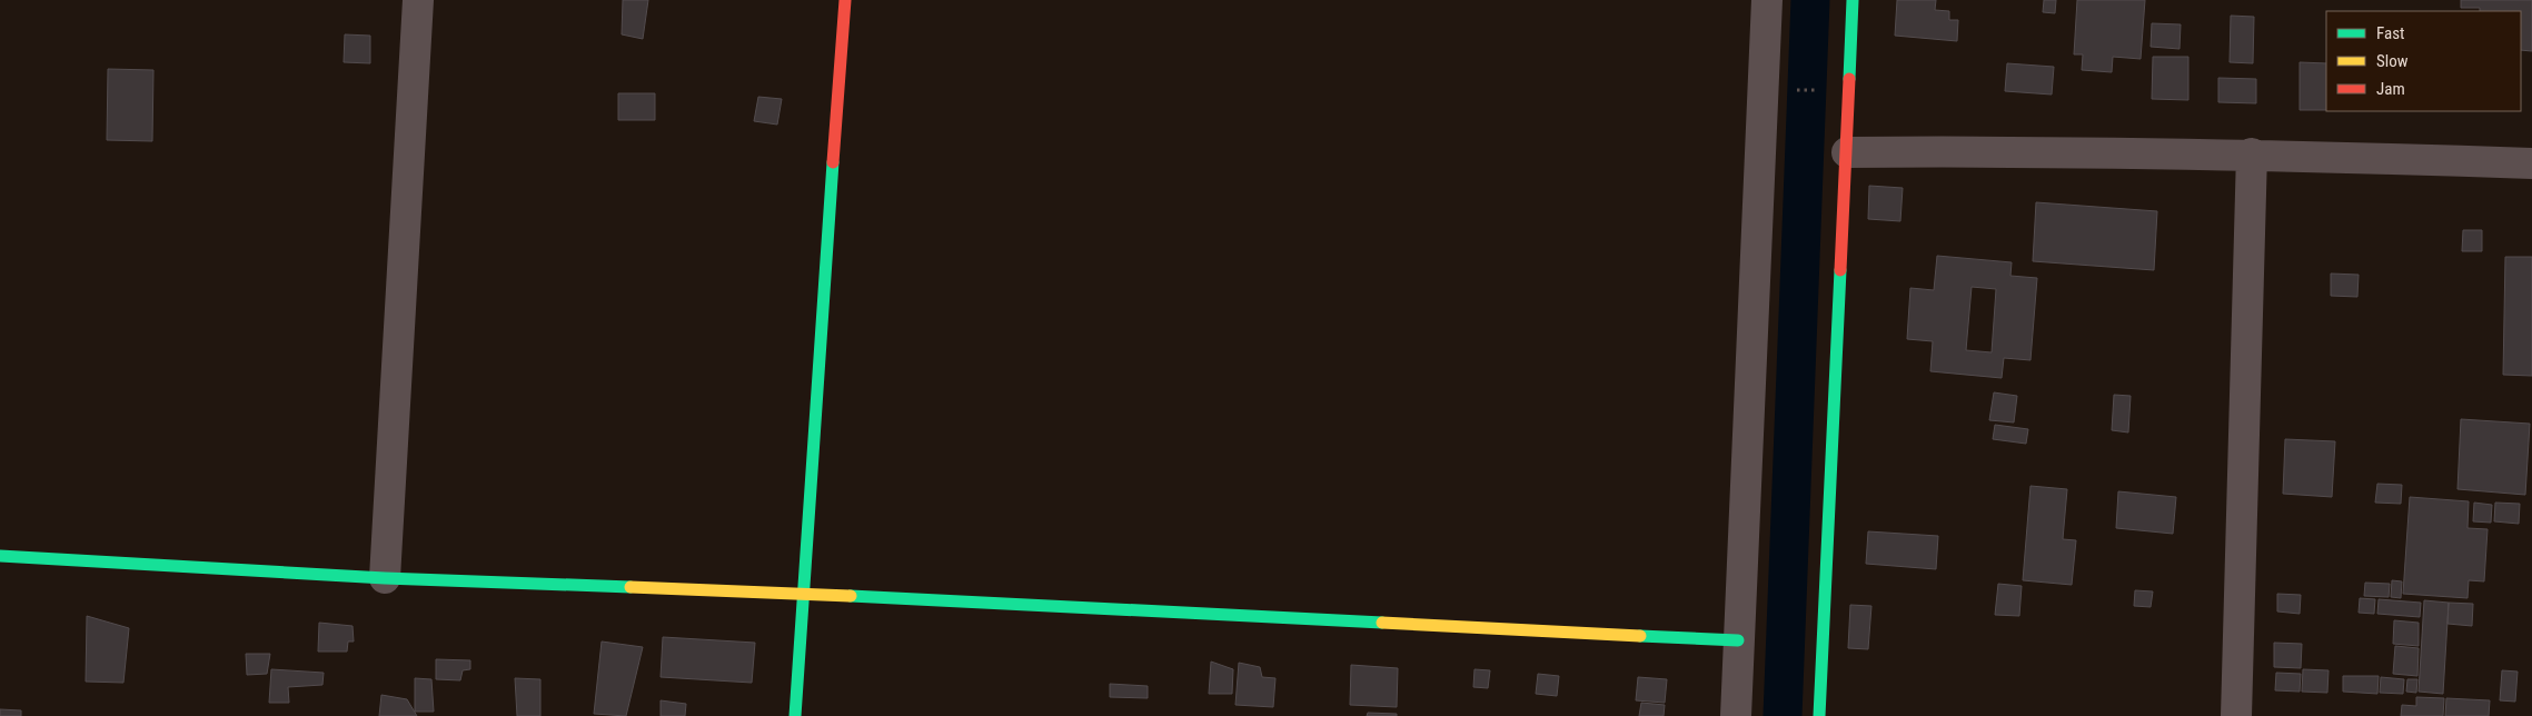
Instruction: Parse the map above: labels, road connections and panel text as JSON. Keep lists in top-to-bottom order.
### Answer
{
  "legend": ["Fast", "Slow", "Jam"]
}
